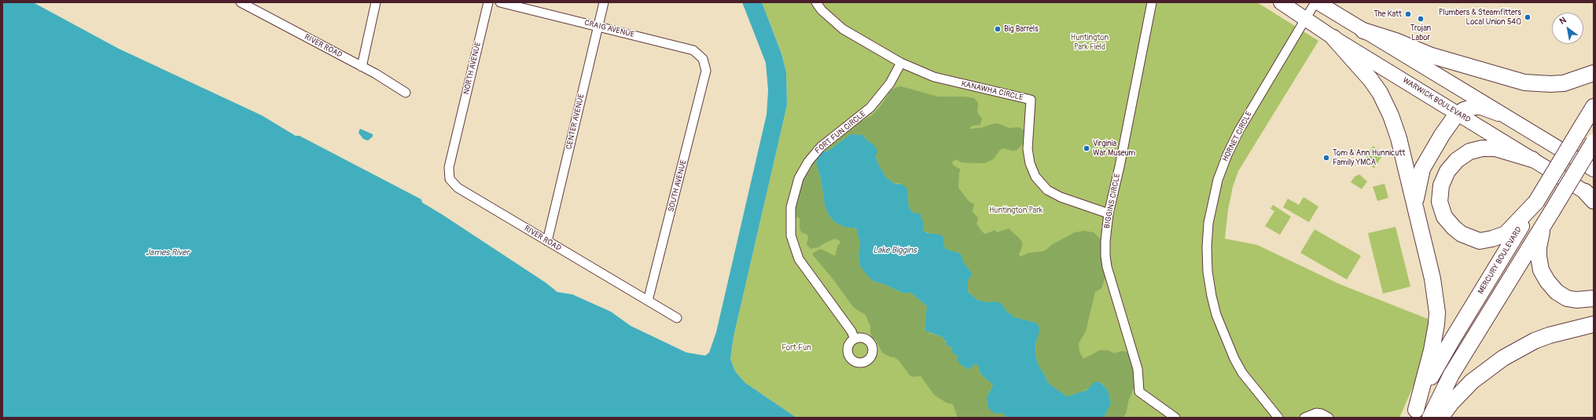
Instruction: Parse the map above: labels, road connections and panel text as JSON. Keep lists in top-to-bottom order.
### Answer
{
  "streets": {
    "highway": ["MERCURY BOULEVARD"],
    "main road": ["WARWICK BOULEVARD"],
    "street": [
      "CRAIG AVENUE",
      "RIVER ROAD",
      "NORTH AVENUE",
      "KANAWHA CIRCLE",
      "CENTER AVENUE",
      "FORT FUN CIRCLE",
      "HORNET CIRCLE",
      "SOUTH AVENUE",
      "BIGGINS CIRCLE"
    ]
  },
  "crossings": [
    ["CRAIG AVENUE", "CENTER AVENUE"],
    ["CRAIG AVENUE", "SOUTH AVENUE"],
    ["RIVER ROAD", "NORTH AVENUE"],
    ["RIVER ROAD", "CENTER AVENUE"],
    ["RIVER ROAD", "SOUTH AVENUE"],
    ["KANAWHA CIRCLE", "FORT FUN CIRCLE"],
    ["KANAWHA CIRCLE", "BIGGINS CIRCLE"],
    ["WARWICK BOULEVARD", "HORNET CIRCLE"]
  ],
  "water": ["Lake Biggins", "James River"],
  "parks": ["Huntington Park Field", "Huntington Park", "Fort Fun"],
  "places": [
    "The Katt",
    "Plumbers & Steamfitters Local Union 540",
    "Trojan Labor",
    "Big Barrels",
    "Virginia War Museum",
    "Tom & Ann Hunnicutt Family YMCA"
  ],
  "north": "top left"
}
